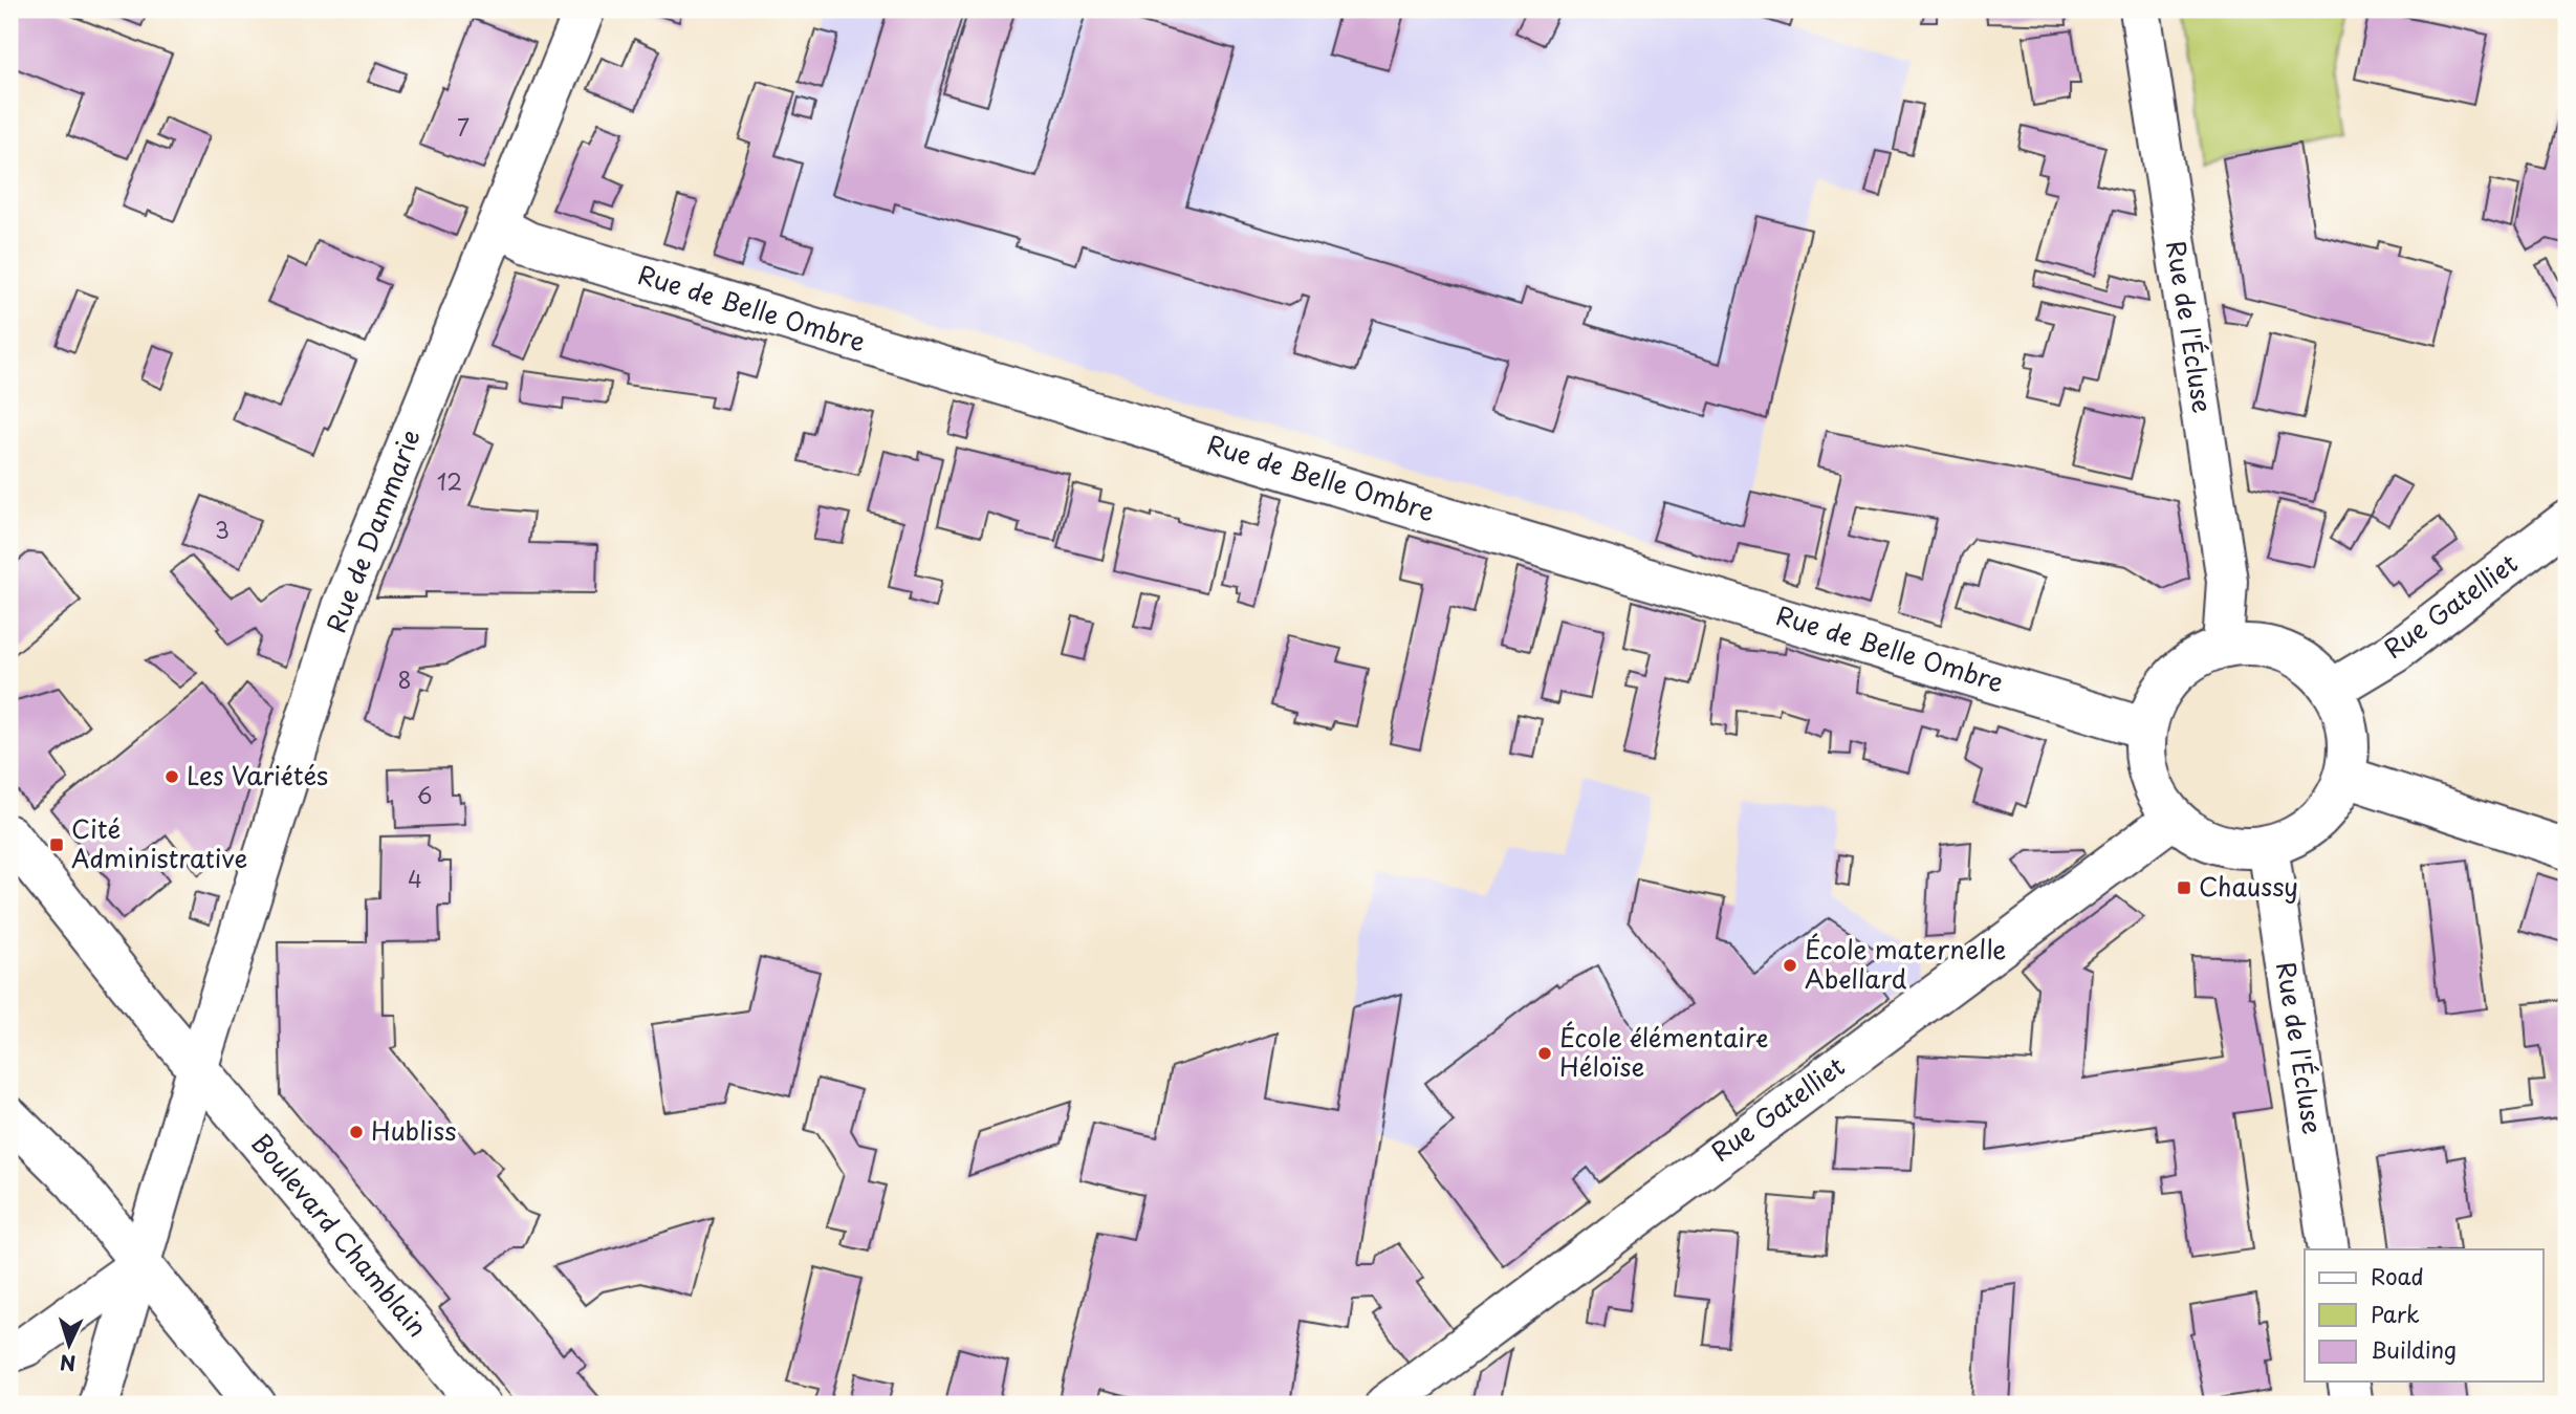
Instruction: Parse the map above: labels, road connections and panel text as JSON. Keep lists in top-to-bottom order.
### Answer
{
  "streets": {
    "street": [
      "Rue de Belle Ombre",
      "Rue de l'Écluse",
      "Rue de Dammarie",
      "Rue Gatelliet",
      "Boulevard Chamblain"
    ]
  },
  "crossings": [
    ["Rue de Belle Ombre", "Rue de l'Écluse"],
    ["Rue de Belle Ombre", "Rue de Dammarie"],
    ["Rue de Belle Ombre", "Rue Gatelliet"],
    ["Rue de l'Écluse", "Rue Gatelliet"],
    ["Rue de Dammarie", "Boulevard Chamblain"]
  ],
  "places": {
    "other": [
      "Les Variétés",
      "École maternelle Abellard",
      "École élémentaire Héloïse",
      "Hubliss"
    ],
    "transit": ["Cité Administrative", "Chaussy"]
  },
  "house_numbers": [
    "7",
    "12",
    "3",
    "8",
    "6",
    "4"
  ],
  "legend": ["Road", "Park", "Building"],
  "north": "bottom"
}
